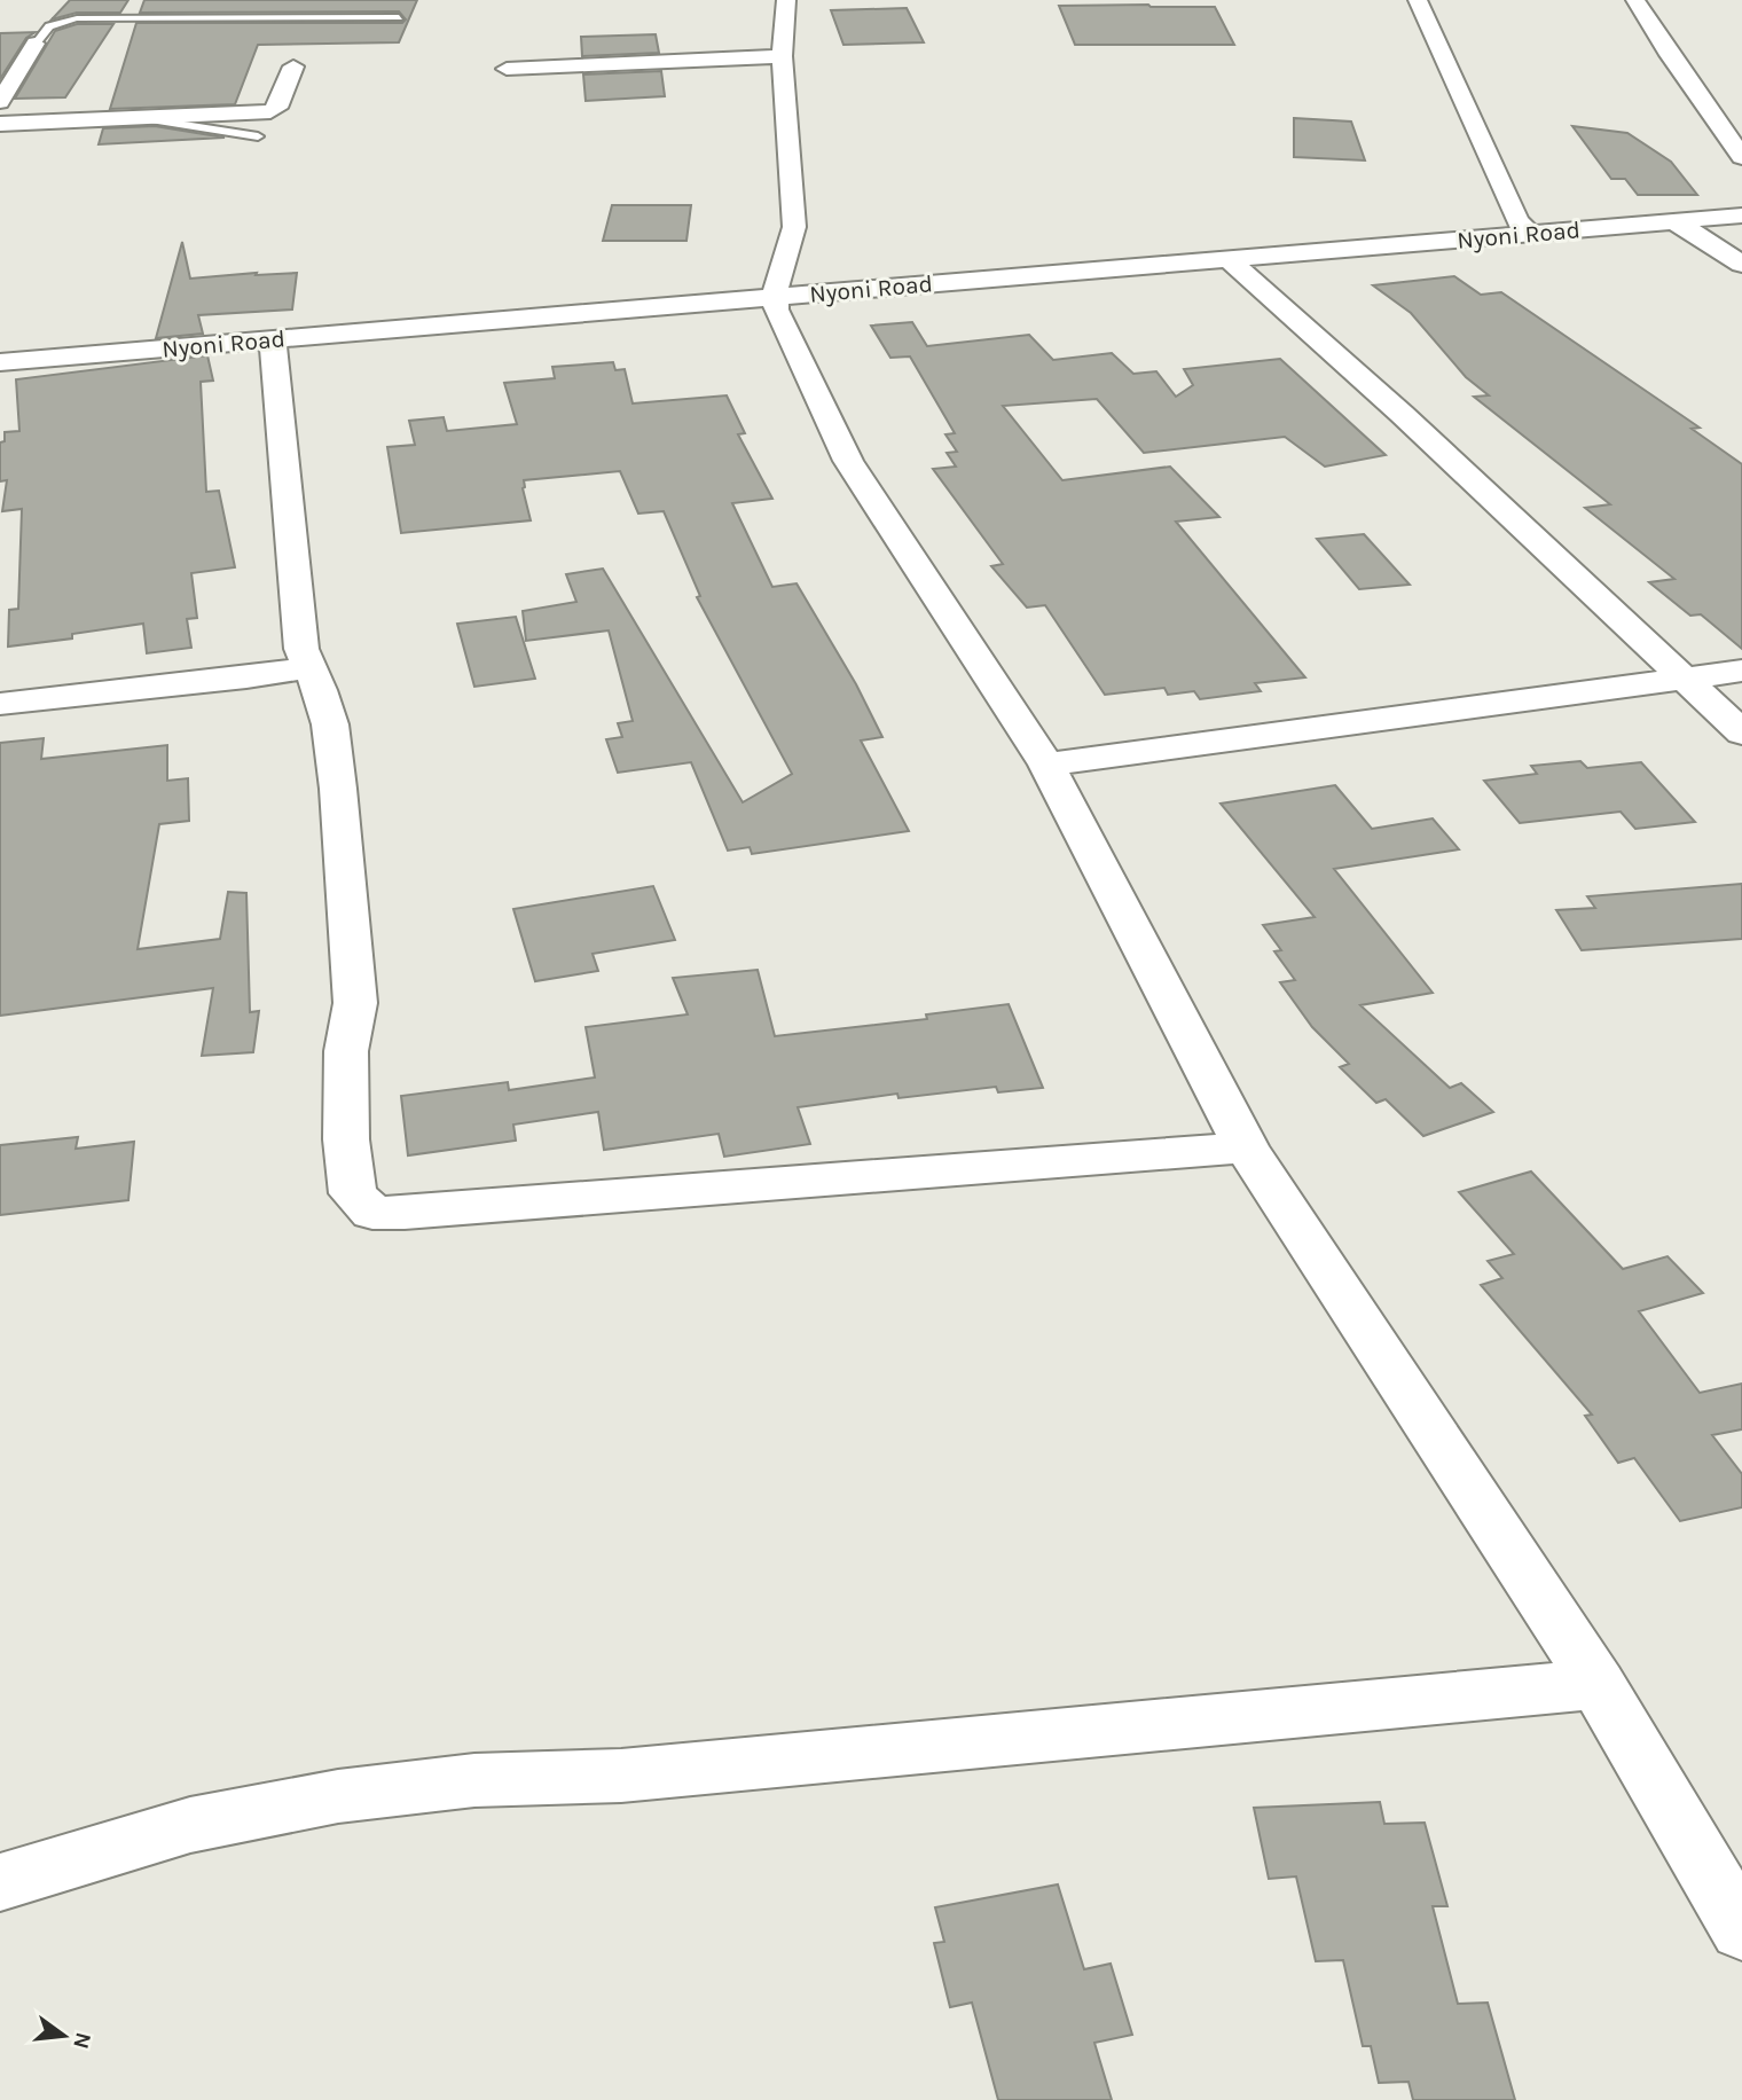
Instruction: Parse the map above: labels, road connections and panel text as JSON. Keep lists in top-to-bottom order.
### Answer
{
  "streets": {
    "street": ["Nyoni Road"]
  },
  "north": "right"
}
